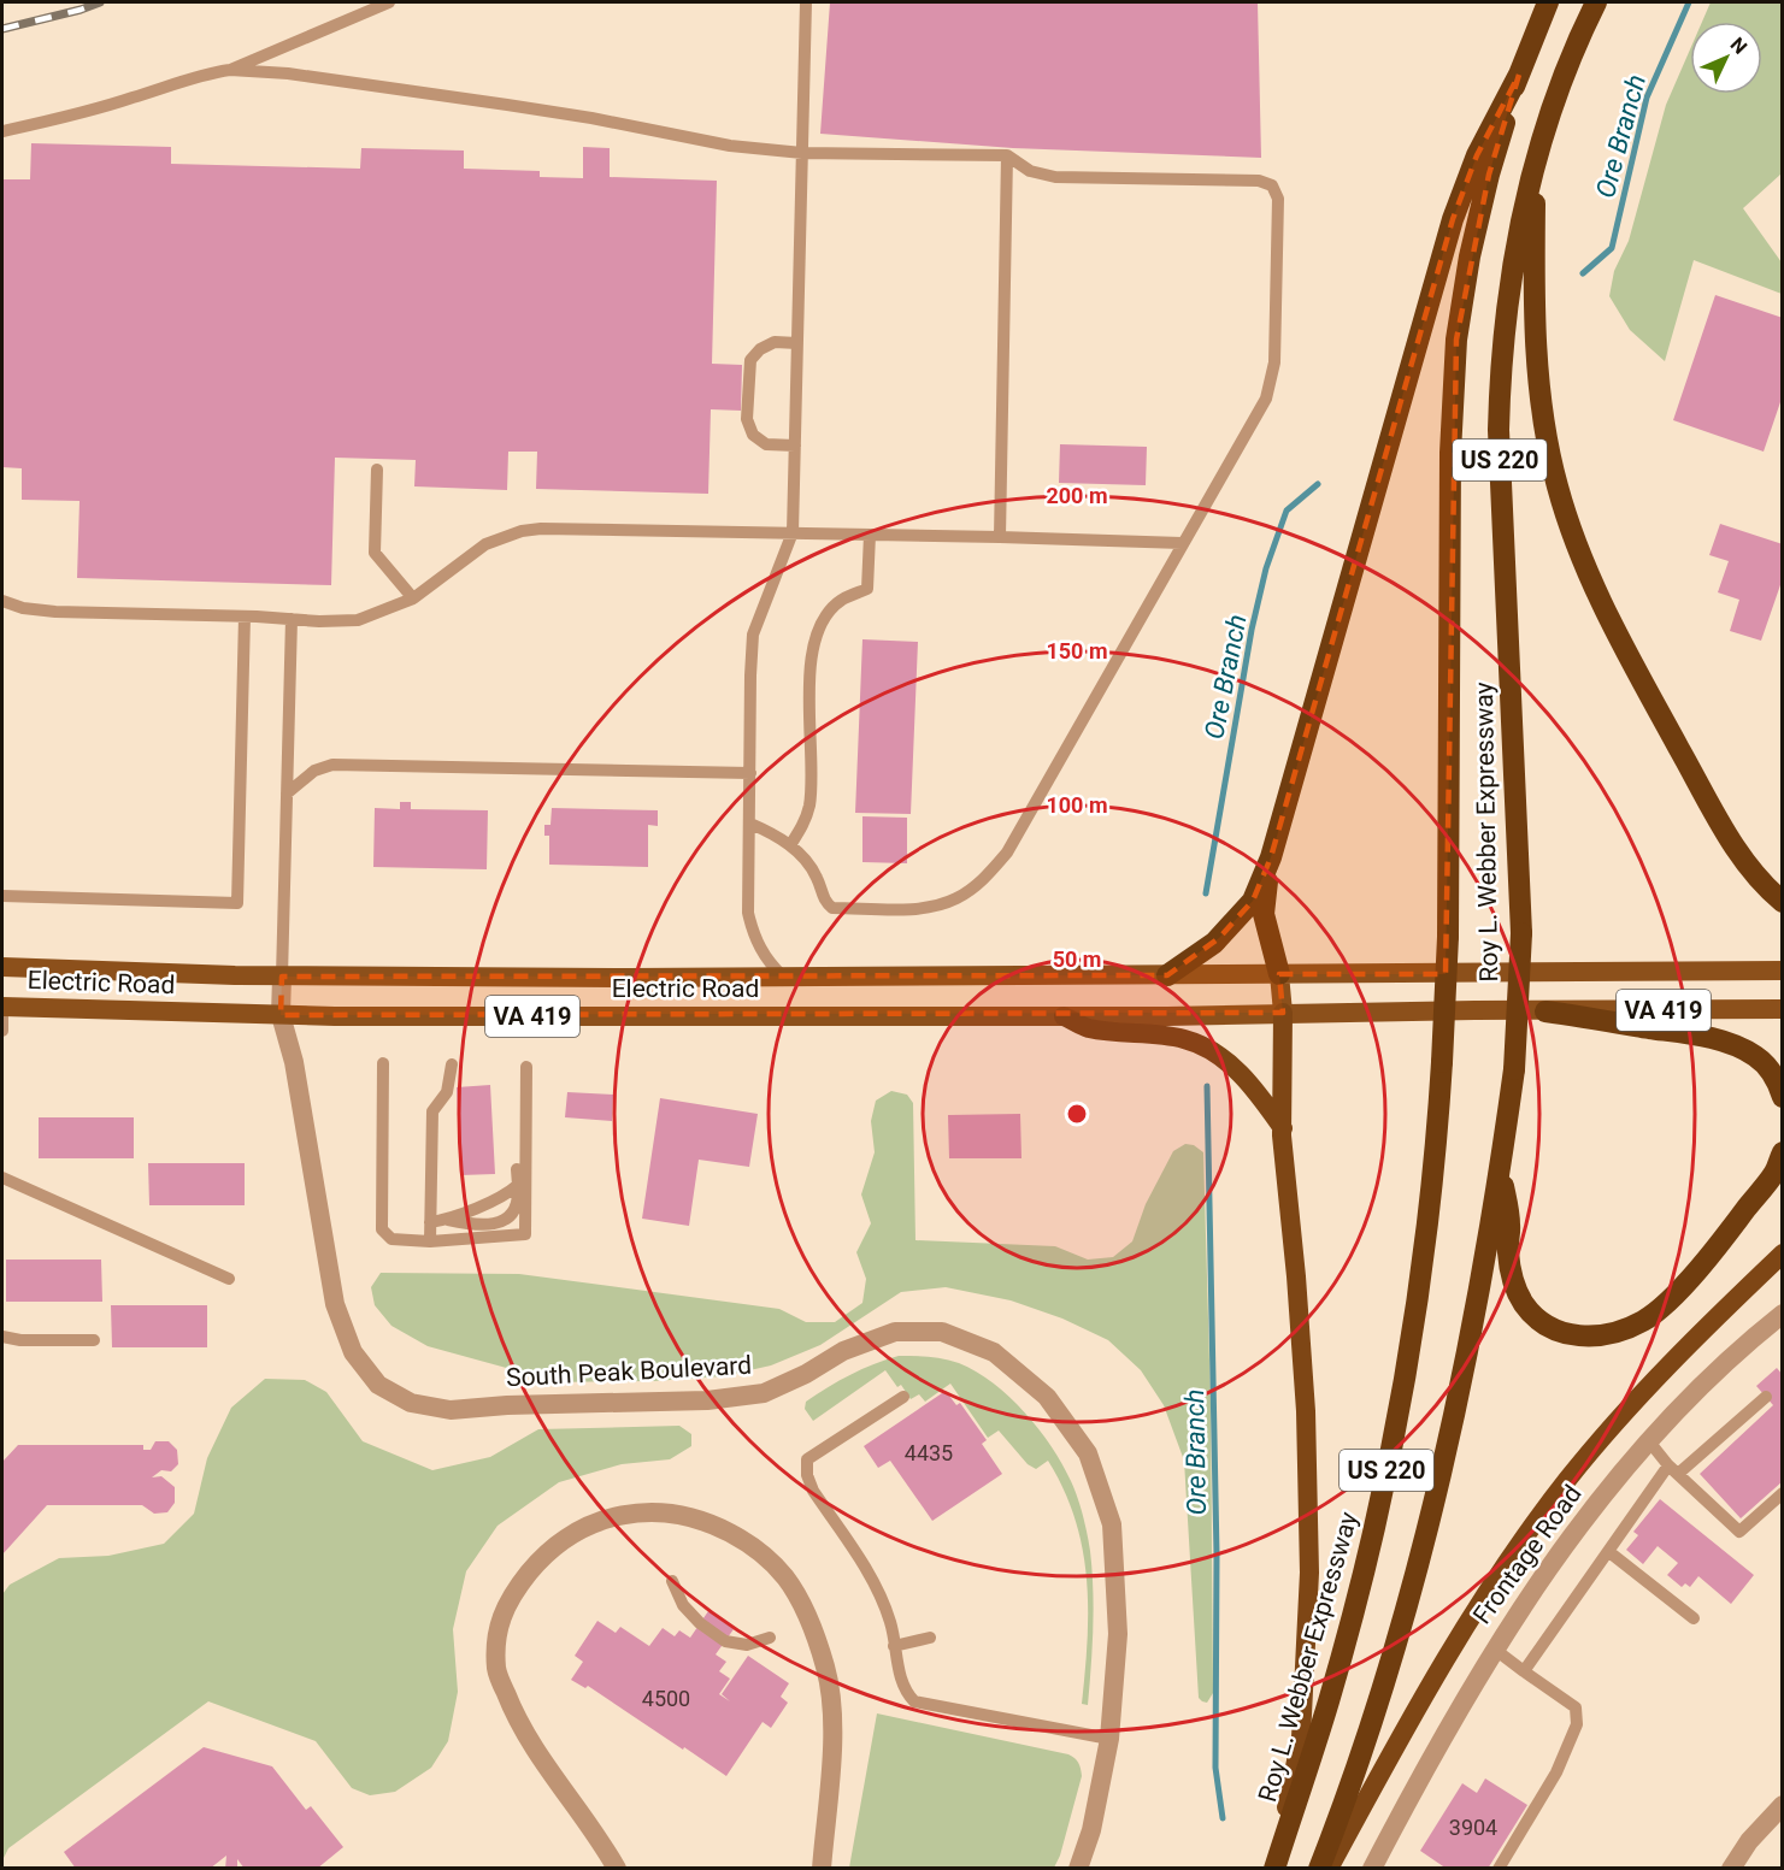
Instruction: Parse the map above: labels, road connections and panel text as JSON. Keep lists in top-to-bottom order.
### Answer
{
  "streets": {
    "highway": ["US 220", "Roy L. Webber Expressway"],
    "main road": ["Electric Road", "VA 419"],
    "street": ["South Peak Boulevard", "Frontage Road"]
  },
  "crossings": [
    ["Electric Road", "VA 419"],
    ["Electric Road", "South Peak Boulevard"]
  ],
  "water": ["Ore Branch"],
  "house_numbers": ["4435", "4500", "3904"],
  "north": "top right",
  "rings": [
    "200 m",
    "150 m",
    "100 m",
    "50 m"
  ]
}
